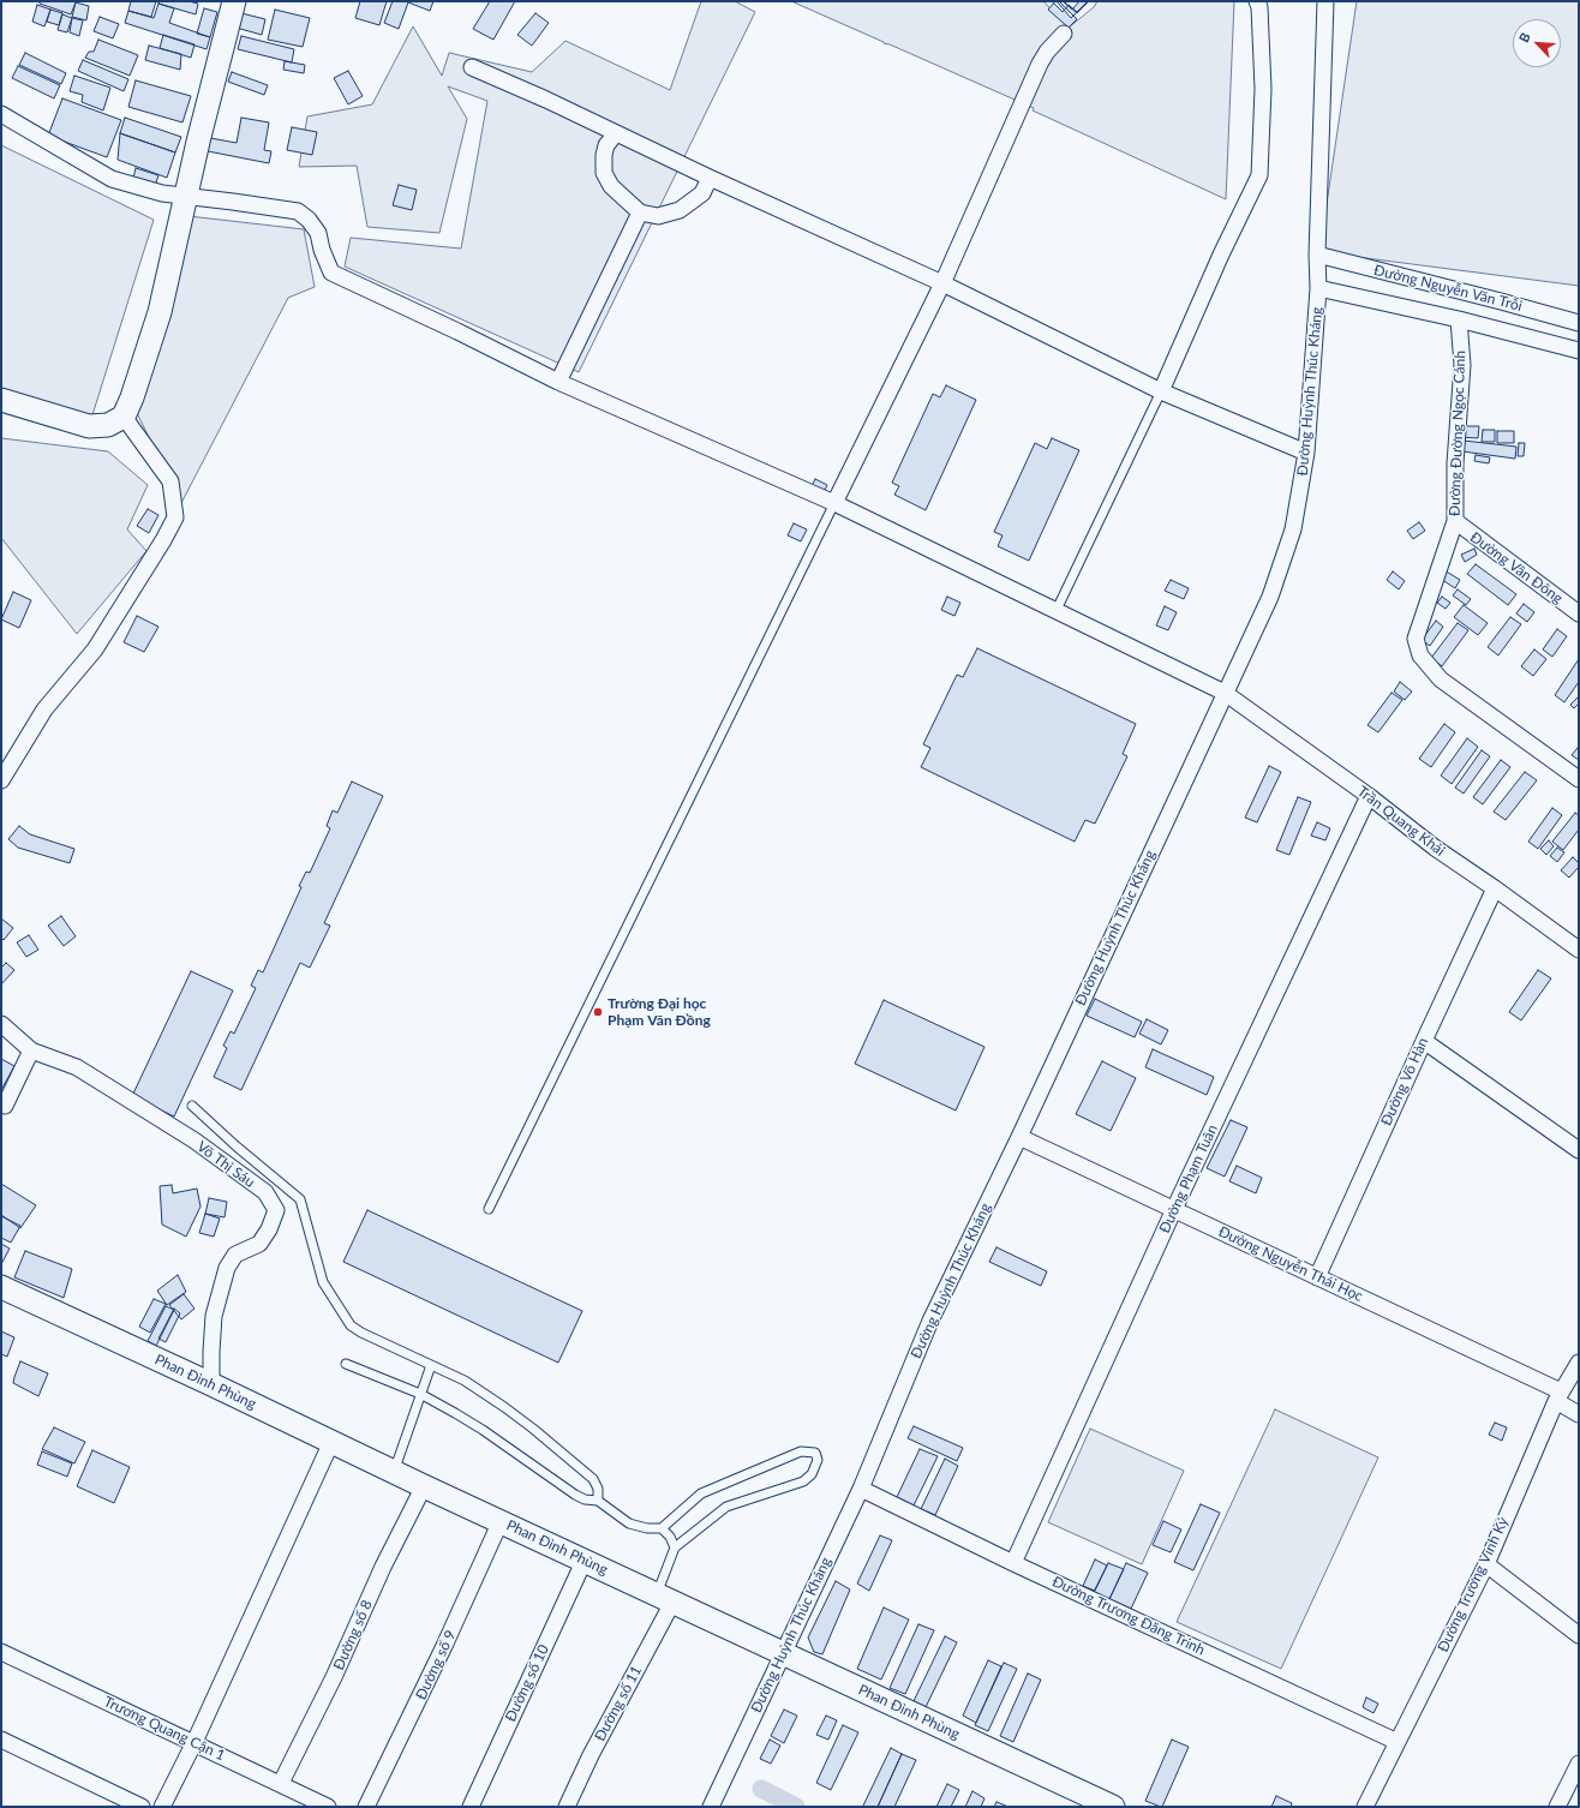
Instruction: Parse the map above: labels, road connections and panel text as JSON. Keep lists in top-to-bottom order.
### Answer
{
  "streets": {
    "street": [
      "Đường Nguyễn Văn Trỗi",
      "Đường Huỳnh Thúc Kháng",
      "Đường Đường Ngọc Cảnh",
      "Đường Vân Đông",
      "Trần Quang Khải",
      "Đường Võ Hàn",
      "Võ Thị Sáu",
      "Đường Phạm Tuân",
      "Đường Nguyễn Thái Học",
      "Phan Đình Phùng",
      "Đường Trương Vĩnh Ký",
      "Đường Trương Đăng Trinh",
      "Đường số 8",
      "Đường số 9",
      "Đường số 10",
      "Đường số 11",
      "Trương Quang Cận 1"
    ]
  },
  "crossings": [
    ["Đường Nguyễn Văn Trỗi", "Đường Huỳnh Thúc Kháng"],
    ["Đường Nguyễn Văn Trỗi", "Đường Đường Ngọc Cảnh"],
    ["Đường Huỳnh Thúc Kháng", "Trần Quang Khải"],
    ["Đường Huỳnh Thúc Kháng", "Đường Nguyễn Thái Học"],
    ["Đường Huỳnh Thúc Kháng", "Phan Đình Phùng"],
    ["Đường Huỳnh Thúc Kháng", "Đường Trương Đăng Trinh"],
    ["Đường Đường Ngọc Cảnh", "Đường Vân Đông"],
    ["Trần Quang Khải", "Đường Võ Hàn"],
    ["Trần Quang Khải", "Đường Phạm Tuân"],
    ["Đường Võ Hàn", "Đường Nguyễn Thái Học"],
    ["Võ Thị Sáu", "Phan Đình Phùng"],
    ["Đường Phạm Tuân", "Đường Nguyễn Thái Học"],
    ["Đường Phạm Tuân", "Đường Trương Đăng Trinh"],
    ["Đường Nguyễn Thái Học", "Đường Trương Vĩnh Ký"],
    ["Phan Đình Phùng", "Đường số 8"],
    ["Phan Đình Phùng", "Đường số 9"],
    ["Phan Đình Phùng", "Đường số 10"],
    ["Phan Đình Phùng", "Đường số 11"],
    ["Đường Trương Vĩnh Ký", "Đường Trương Đăng Trinh"],
    ["Đường số 8", "Trương Quang Cận 1"]
  ],
  "places": ["Trường Đại học Phạm Văn Đồng"],
  "north": "top left"
}
